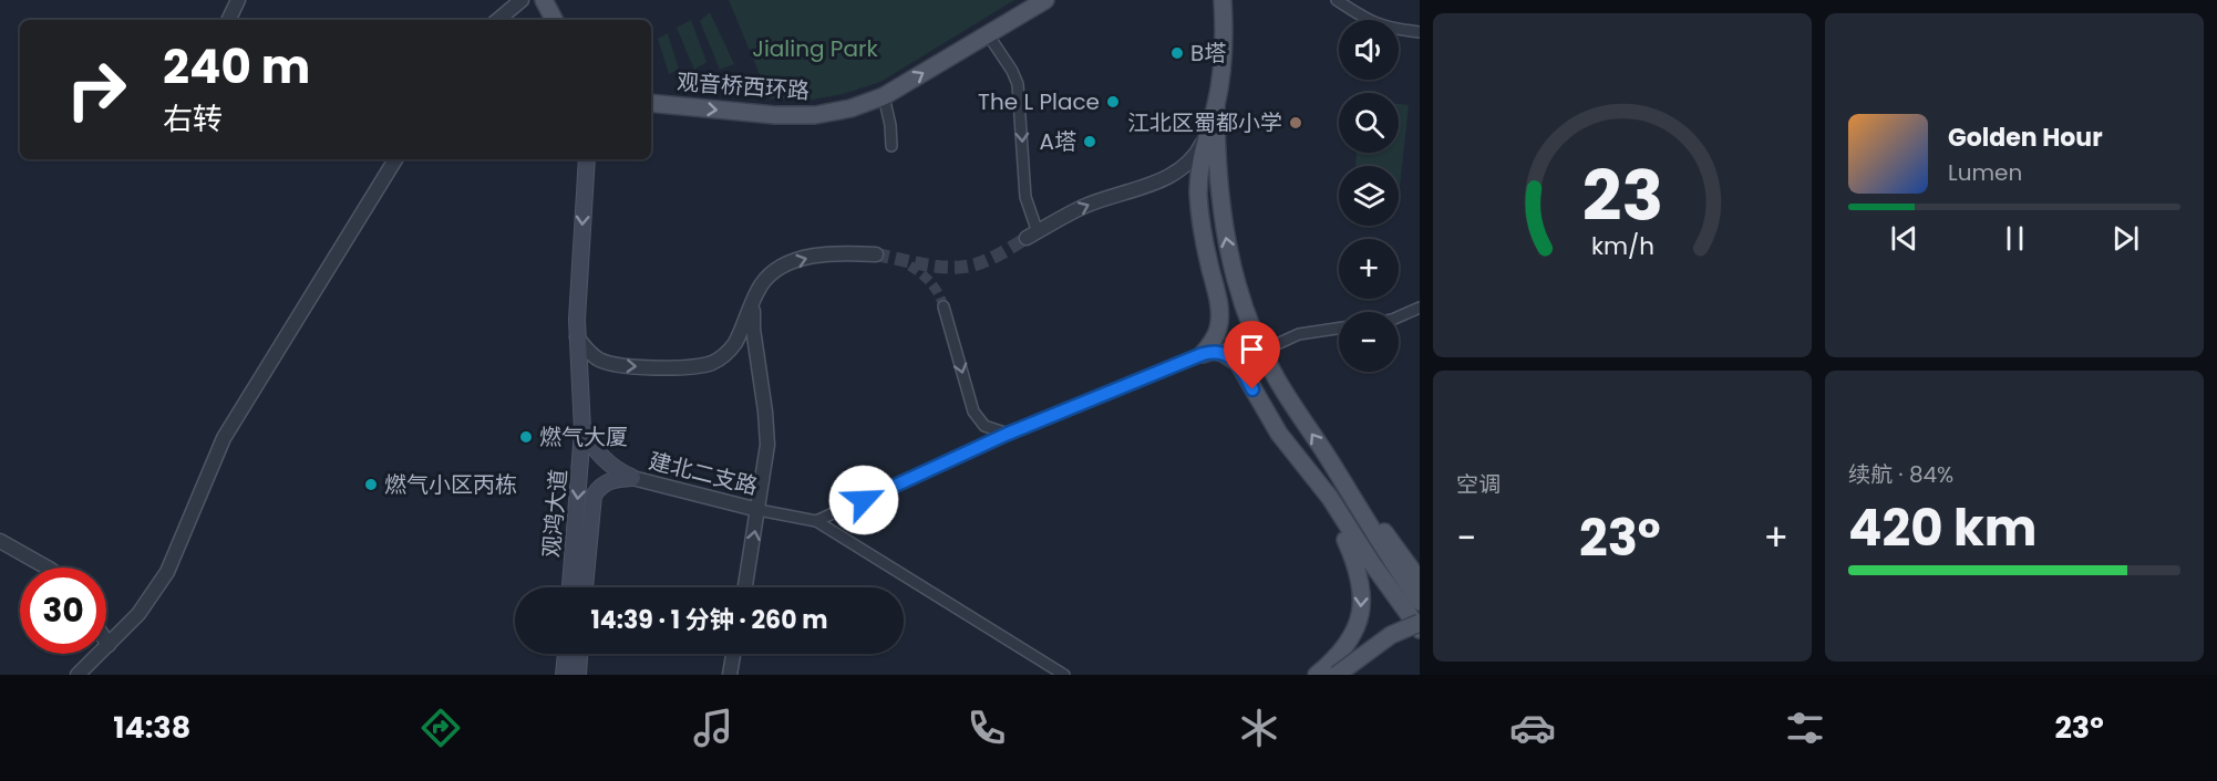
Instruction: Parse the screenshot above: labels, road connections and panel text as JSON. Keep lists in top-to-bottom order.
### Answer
{
  "streets": {
    "main road": ["观音桥西环路", "建北二支路", "观鸿大道"]
  },
  "crossings": [
    ["建北二支路", "观鸿大道"]
  ],
  "one_way": ["观音桥西环路", "观鸿大道"],
  "parks": ["Jialing Park"],
  "places": [
    "B塔",
    "The L Place",
    "江北区蜀都小学",
    "A塔",
    "燃气大厦",
    "燃气小区丙栋"
  ],
  "page": {
    "map_buttons": ["+", "−"],
    "turn": ["240 m", "右转"],
    "song": ["Golden Hour", "Lumen"],
    "tile": [
      "空调",
      ["续航 · 84%", "420 km"]
    ],
    "heat": ["−", "23°", "+"],
    "limit": "30",
    "trip": "14:39 · 1 分钟 · 260 m",
    "tabs": ["14:38", "23°"],
    "gauge": ["23", "km/h"]
  }
}
